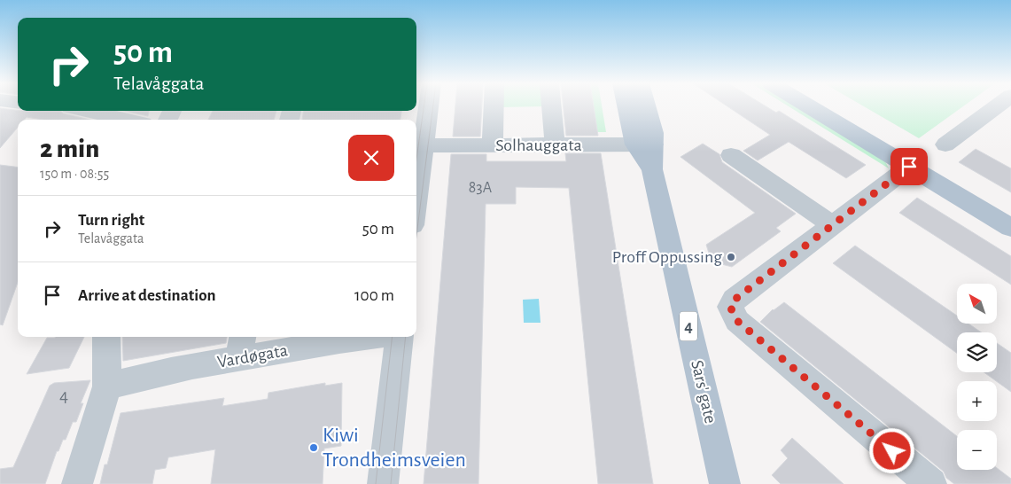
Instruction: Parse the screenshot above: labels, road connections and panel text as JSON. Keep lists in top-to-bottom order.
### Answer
{
  "streets": {
    "main road": ["4", "Sars' gate"],
    "street": ["Solhauggata", "Vardøgata"]
  },
  "crossings": [
    ["Solhauggata", "Sars' gate"]
  ],
  "places": ["Proff Oppussing", "Kiwi Trondheimsveien"],
  "house_numbers": ["83A", "4"],
  "north": "top left",
  "page": {
    "turn": ["50 m", "Telavåggata"],
    "heading": ["2 min", "150 m · 08:55"],
    "list": [
      {
        "name": "Turn right",
        "note": "Telavåggata",
        "value": "50 m"
      },
      {
        "name": "Arrive at destination",
        "value": "100 m"
      }
    ],
    "map_buttons": ["+", "−"]
  }
}
